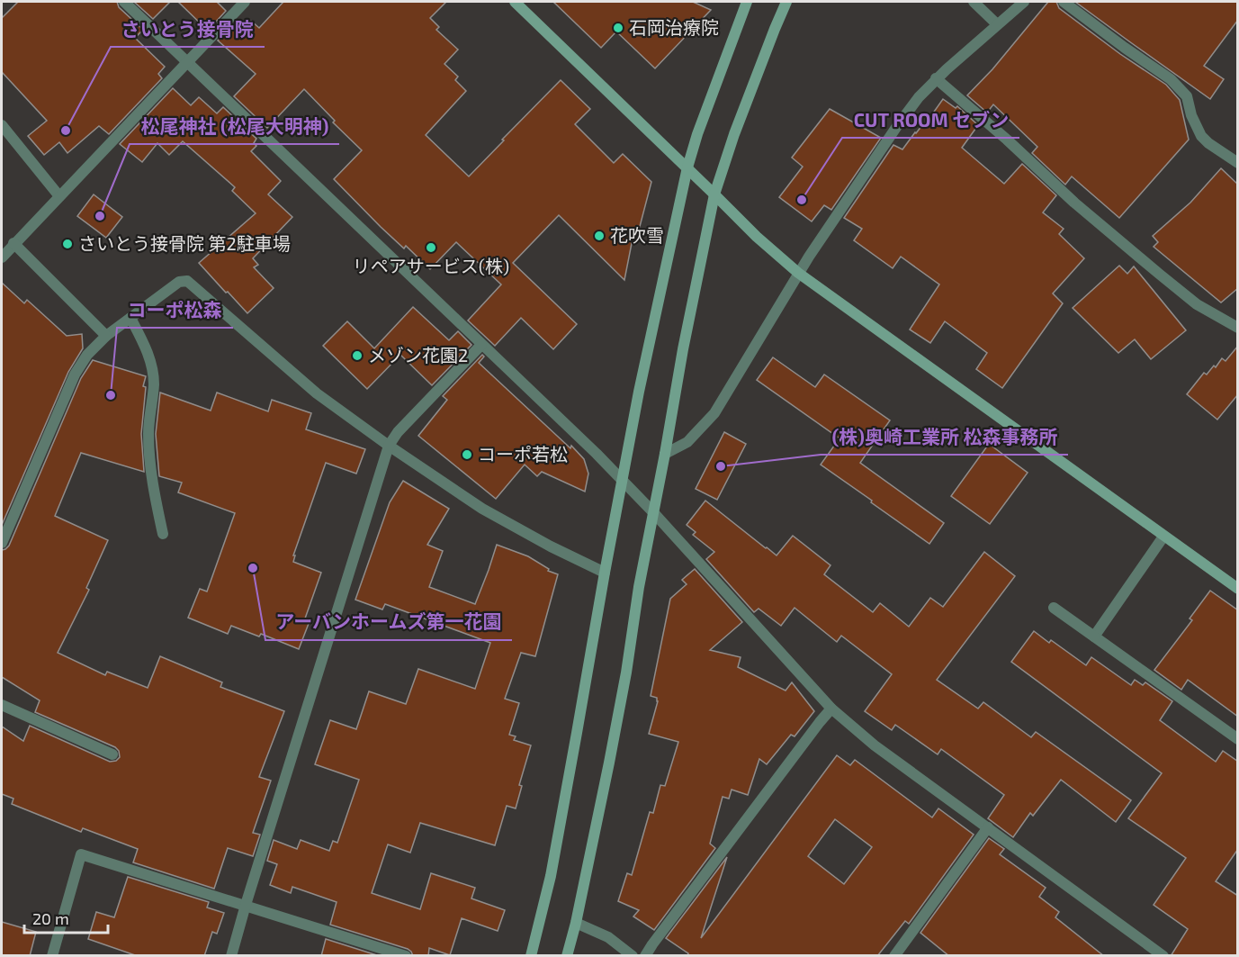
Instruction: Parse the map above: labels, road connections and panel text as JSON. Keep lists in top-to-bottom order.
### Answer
{
  "places": [
    "石岡治療院",
    "さいとう接骨院",
    "CUT ROOM セブン",
    "松尾神社 (松尾大明神)",
    "花吹雪",
    "さいとう接骨院 第2駐車場",
    "リペアサービス(株)",
    "メゾン花園2",
    "コーポ松森",
    "コーポ若松",
    "(株)奥崎工業所 松森事務所",
    "アーバンホームズ第一花園"
  ],
  "scale_bar": "20 m"
}
